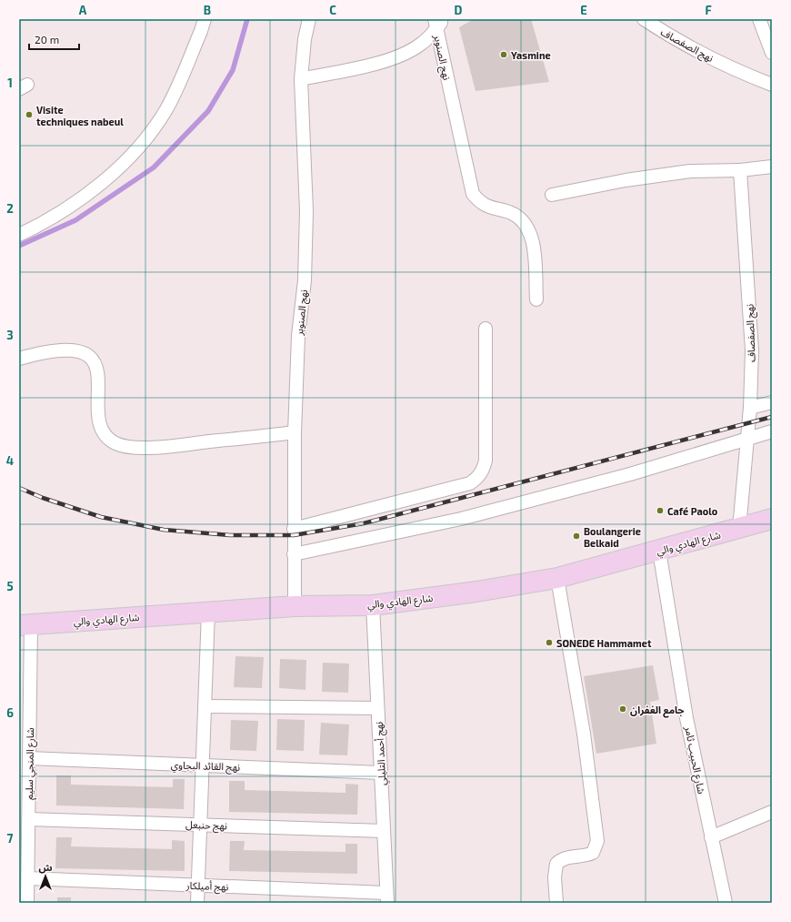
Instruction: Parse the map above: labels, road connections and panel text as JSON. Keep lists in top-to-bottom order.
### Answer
{
  "streets": {
    "main road": ["شارع الهادي والي"],
    "street": [
      "نهج الصفصاف",
      "نهج الصنوبر",
      "نهج أحمد التليلي",
      "شارع الحبيب ثامر",
      "شارع المنجي سليم",
      "نهج القائد البجاوي",
      "نهج حنبعل",
      "نهج أميلكار"
    ]
  },
  "crossings": [
    ["نهج الصفصاف", "شارع الهادي والي"],
    ["نهج الصنوبر", "شارع الهادي والي"],
    ["شارع الهادي والي", "نهج أحمد التليلي"],
    ["شارع الهادي والي", "شارع الحبيب ثامر"],
    ["شارع الهادي والي", "شارع المنجي سليم"],
    ["نهج أحمد التليلي", "نهج القائد البجاوي"],
    ["نهج أحمد التليلي", "نهج حنبعل"],
    ["نهج أحمد التليلي", "نهج أميلكار"],
    ["شارع المنجي سليم", "نهج القائد البجاوي"],
    ["شارع المنجي سليم", "نهج حنبعل"],
    ["شارع المنجي سليم", "نهج أميلكار"]
  ],
  "places": [
    "Yasmine",
    "Visite techniques nabeul",
    "Café Paolo",
    "Boulangerie Belkaid",
    "SONEDE Hammamet",
    "جامع الغفران"
  ],
  "scale_bar": "20 m",
  "north": "top",
  "grid": {
    "columns": [
      "A",
      "B",
      "C",
      "D",
      "E",
      "F"
    ],
    "rows": [
      "1",
      "2",
      "3",
      "4",
      "5",
      "6",
      "7"
    ]
  }
}
